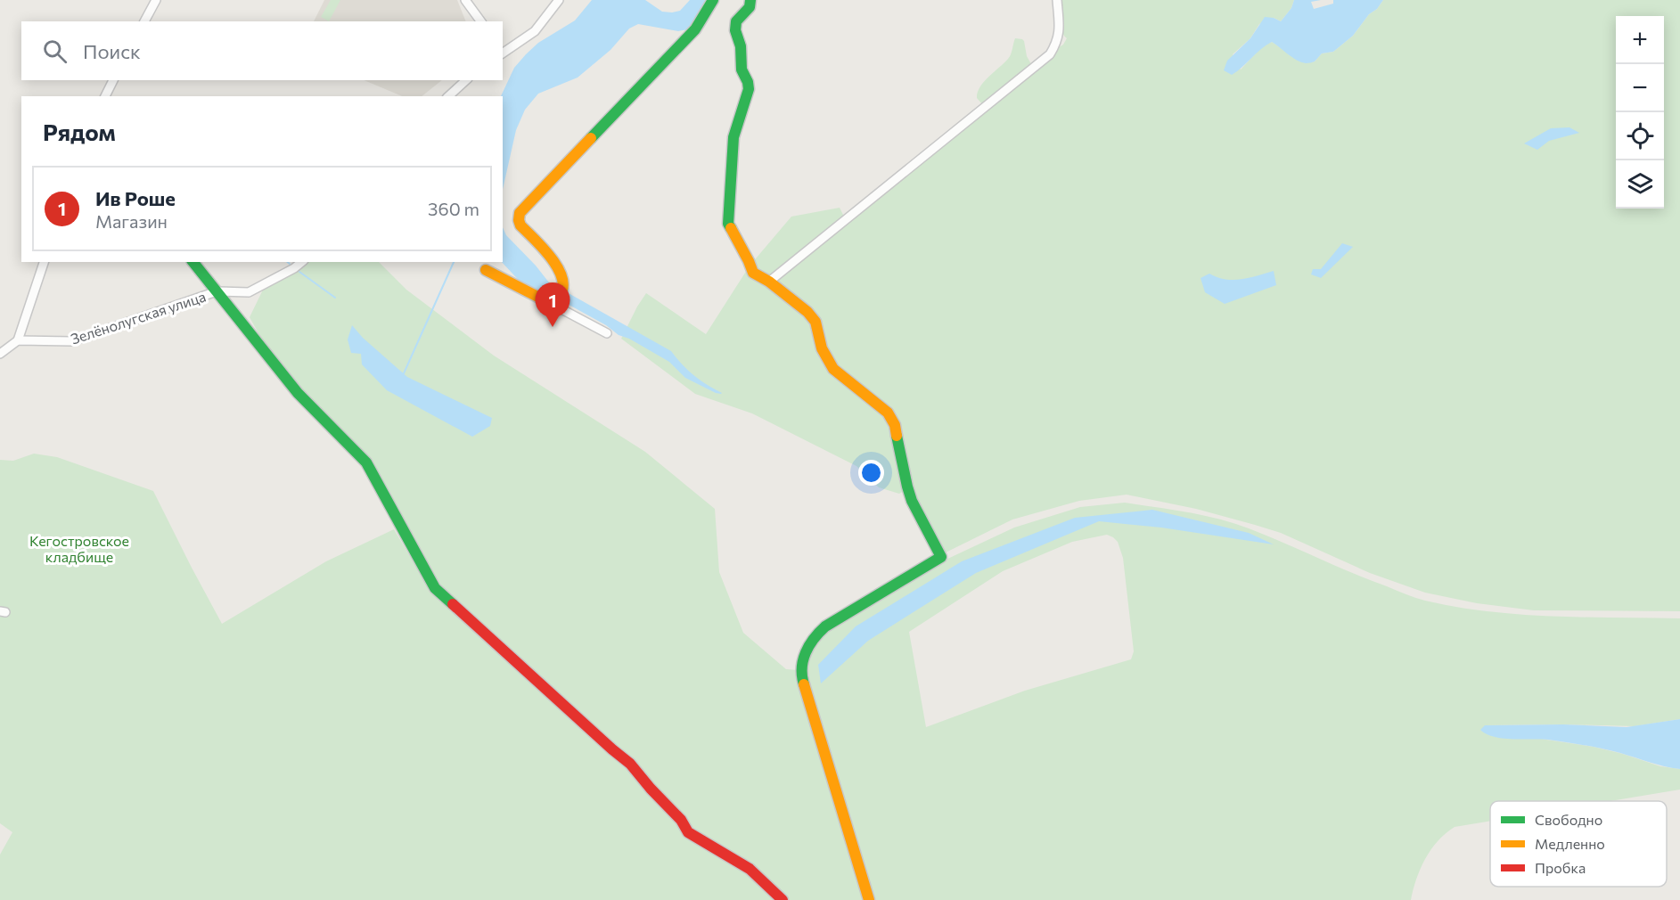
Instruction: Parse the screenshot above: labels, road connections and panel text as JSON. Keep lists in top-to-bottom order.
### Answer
{
  "streets": {
    "street": ["Зелёнолугская улица"]
  },
  "parks": ["Кегостровское кладбище"],
  "legend": ["Свободно", "Медленно", "Пробка"],
  "page": {
    "map_buttons": ["+", "−"],
    "search": "Поиск",
    "heading": "Рядом",
    "list": [
      {
        "mark": "1",
        "name": "Ив Роше",
        "note": "Магазин",
        "value": "360 m"
      }
    ],
    "pins": "1"
  }
}
